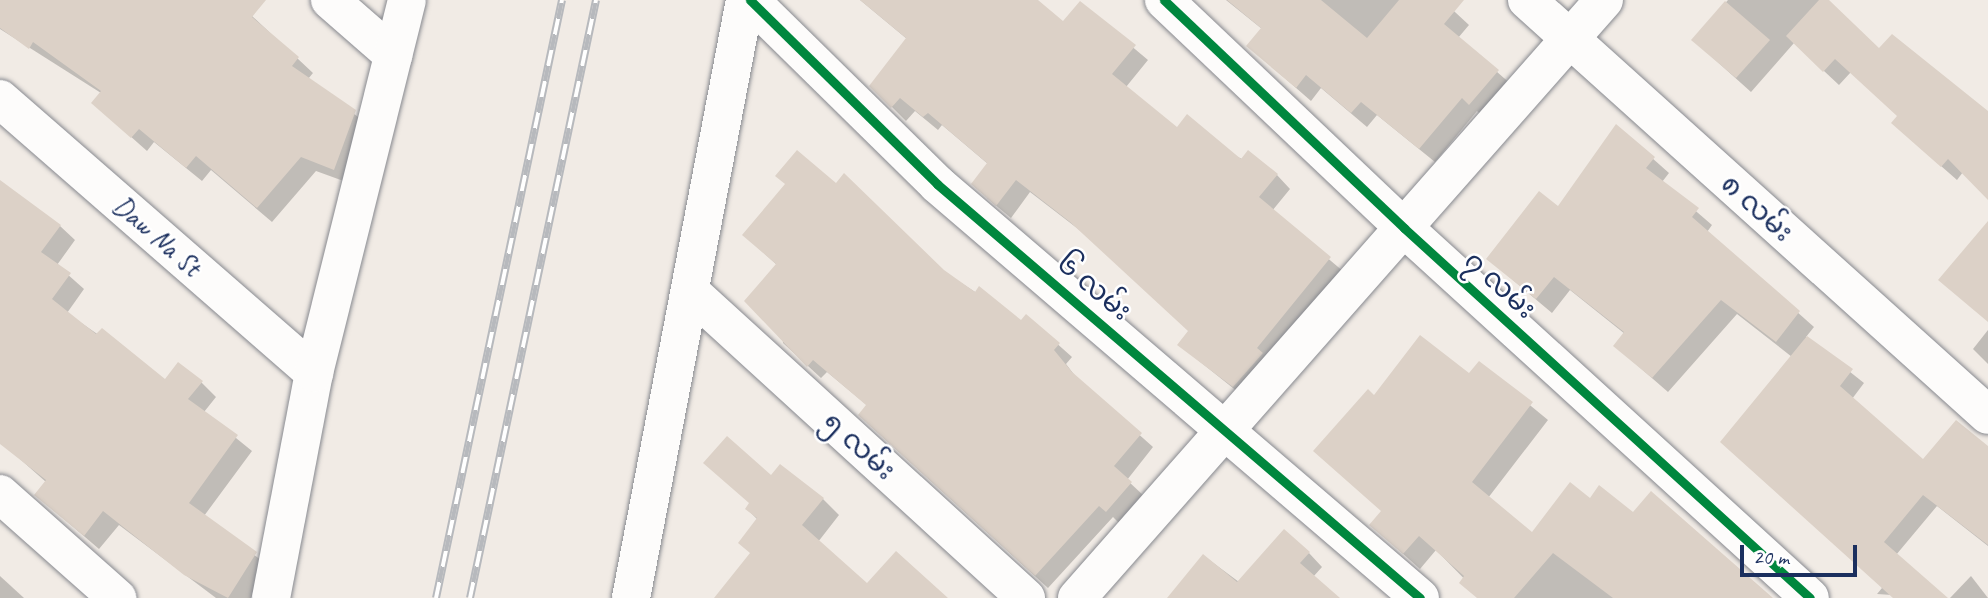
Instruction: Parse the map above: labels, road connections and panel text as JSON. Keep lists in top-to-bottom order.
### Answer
{
  "streets": {
    "street": [
      "၈ လမ်း",
      "Daw Na St",
      "၇ လမ်း",
      "၆ လမ်း",
      "၅ လမ်း"
    ]
  },
  "scale_bar": "20 m"
}
